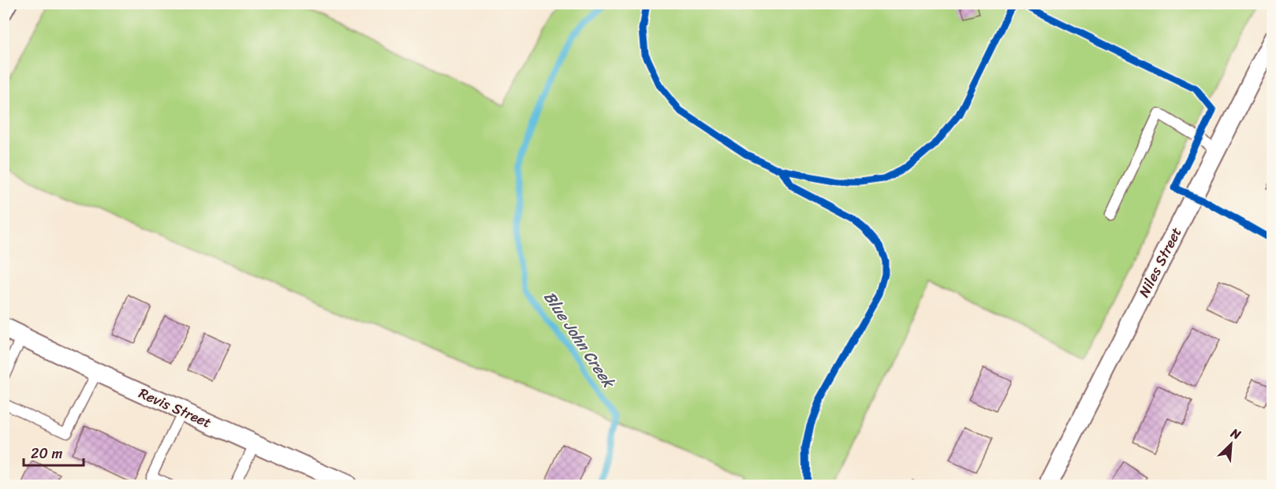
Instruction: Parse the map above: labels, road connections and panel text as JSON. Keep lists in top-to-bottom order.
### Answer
{
  "streets": {
    "street": ["Niles Street", "Revis Street"]
  },
  "water": ["Blue John Creek"],
  "scale_bar": "20 m",
  "north": "top right"
}
